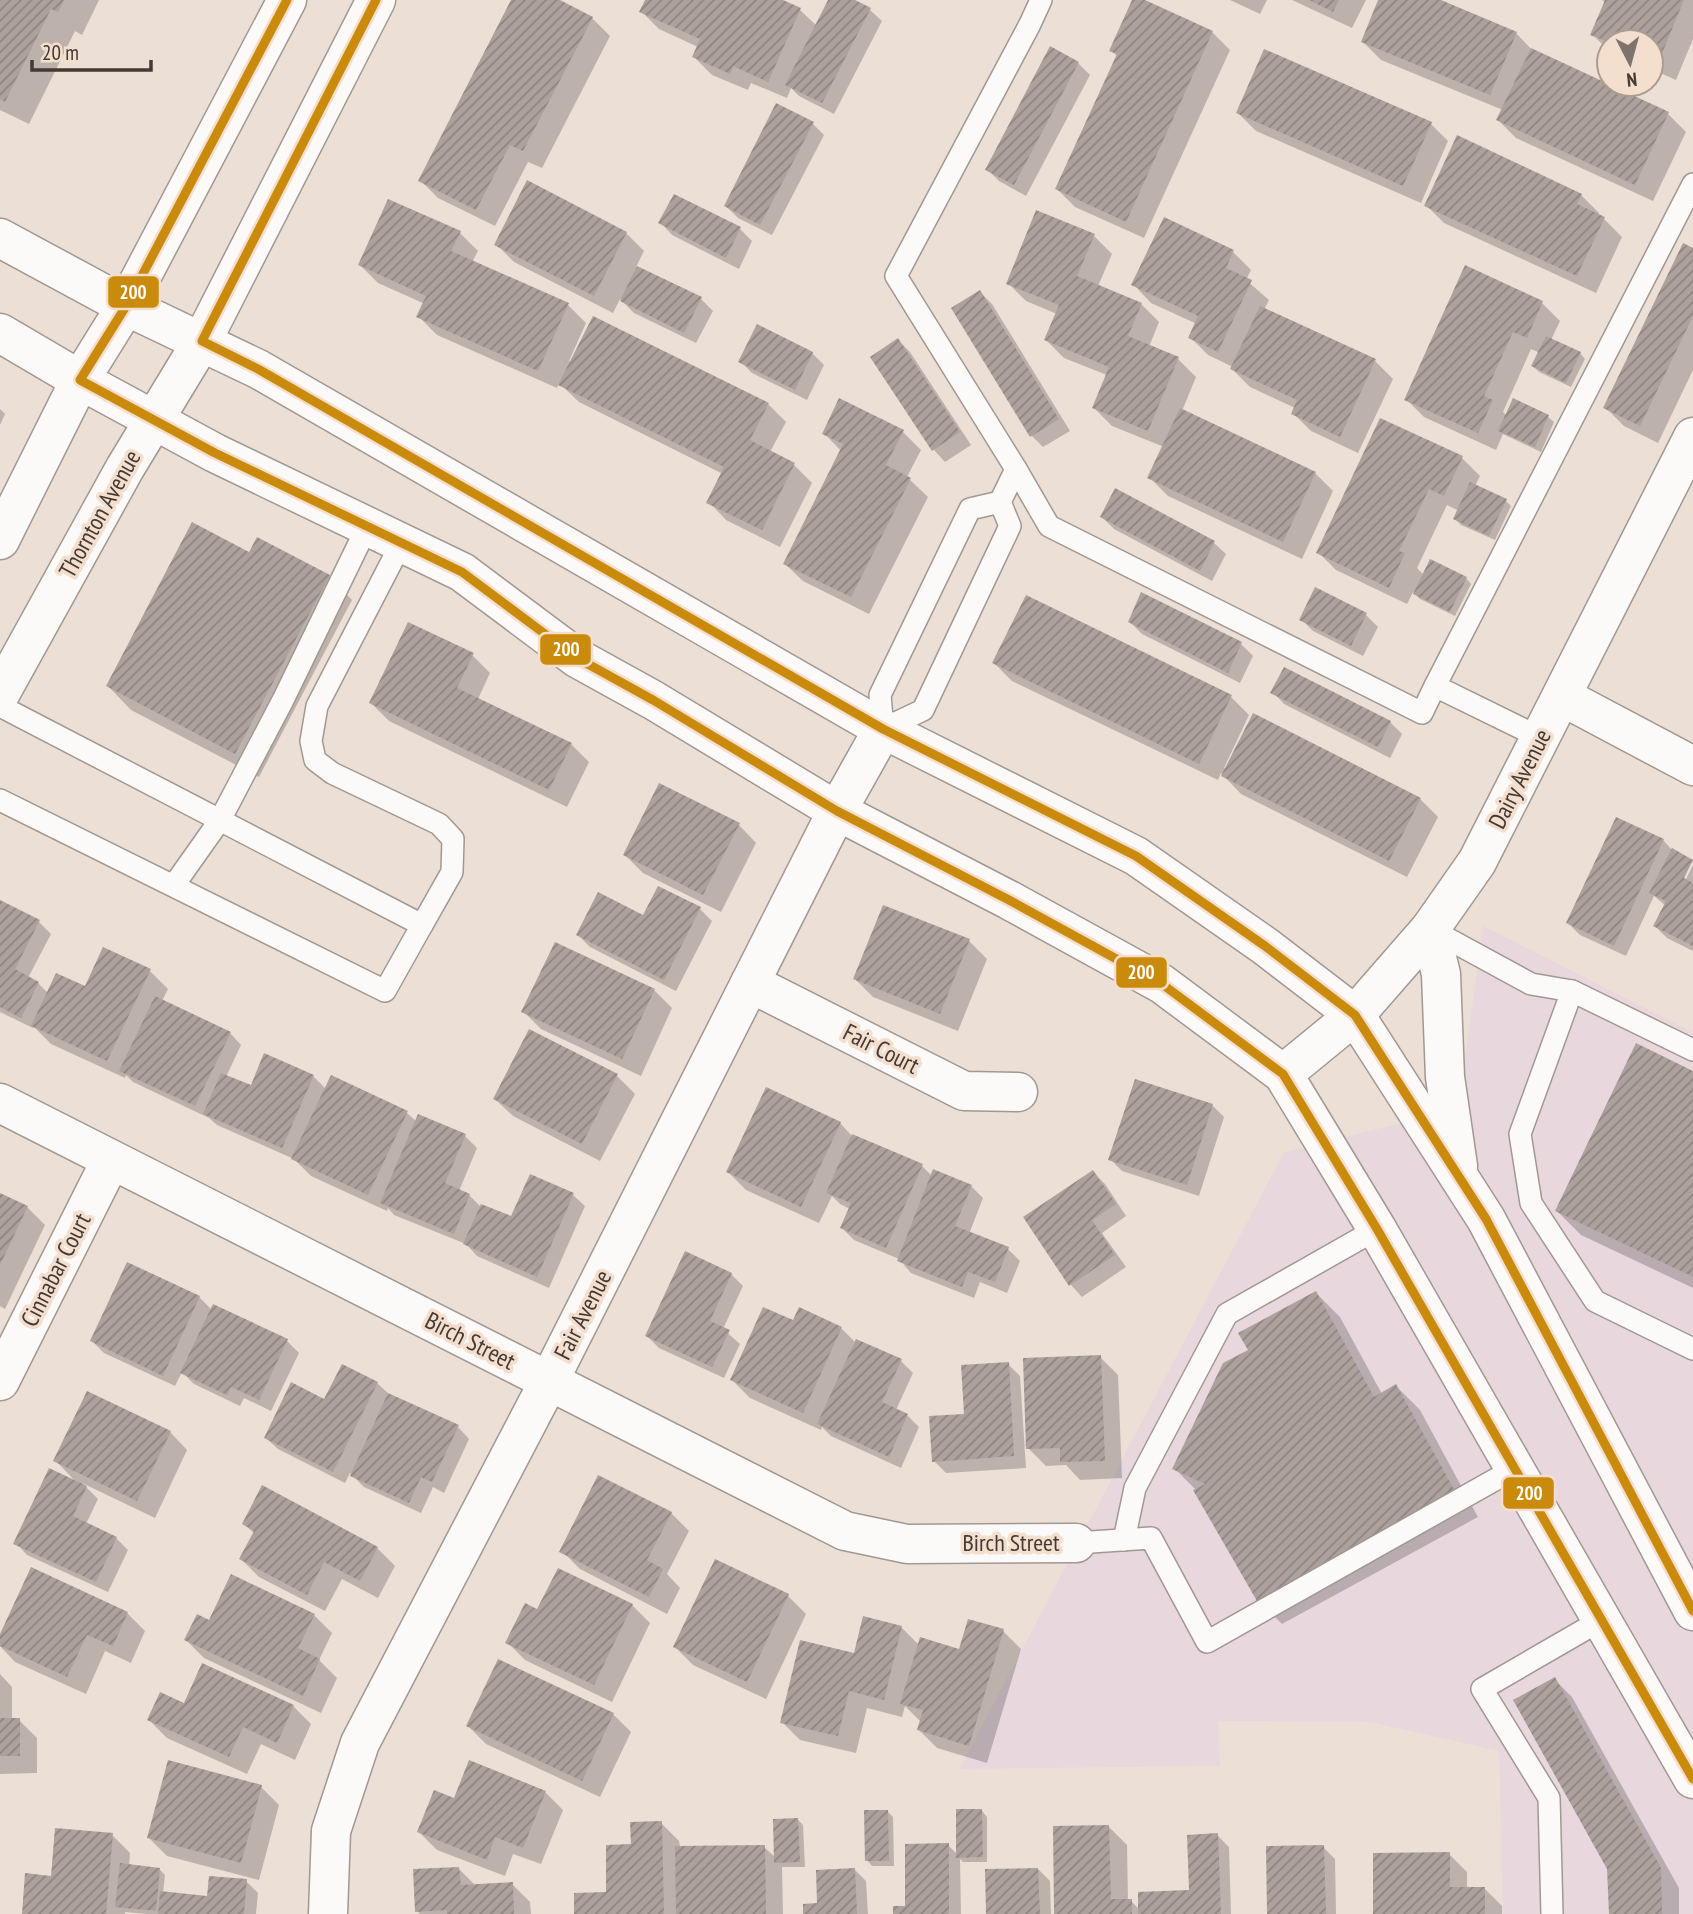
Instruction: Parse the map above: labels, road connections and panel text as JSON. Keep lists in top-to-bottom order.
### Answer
{
  "streets": {
    "main road": [
      "Thornton Avenue",
      "Dairy Avenue",
      "Fair Court",
      "Cinnabar Court",
      "Fair Avenue",
      "Birch Street"
    ]
  },
  "crossings": [
    ["Fair Court", "Fair Avenue"],
    ["Cinnabar Court", "Birch Street"],
    ["Fair Avenue", "Birch Street"]
  ],
  "lines": ["transit line 200"],
  "scale_bar": "20 m",
  "north": "bottom"
}
